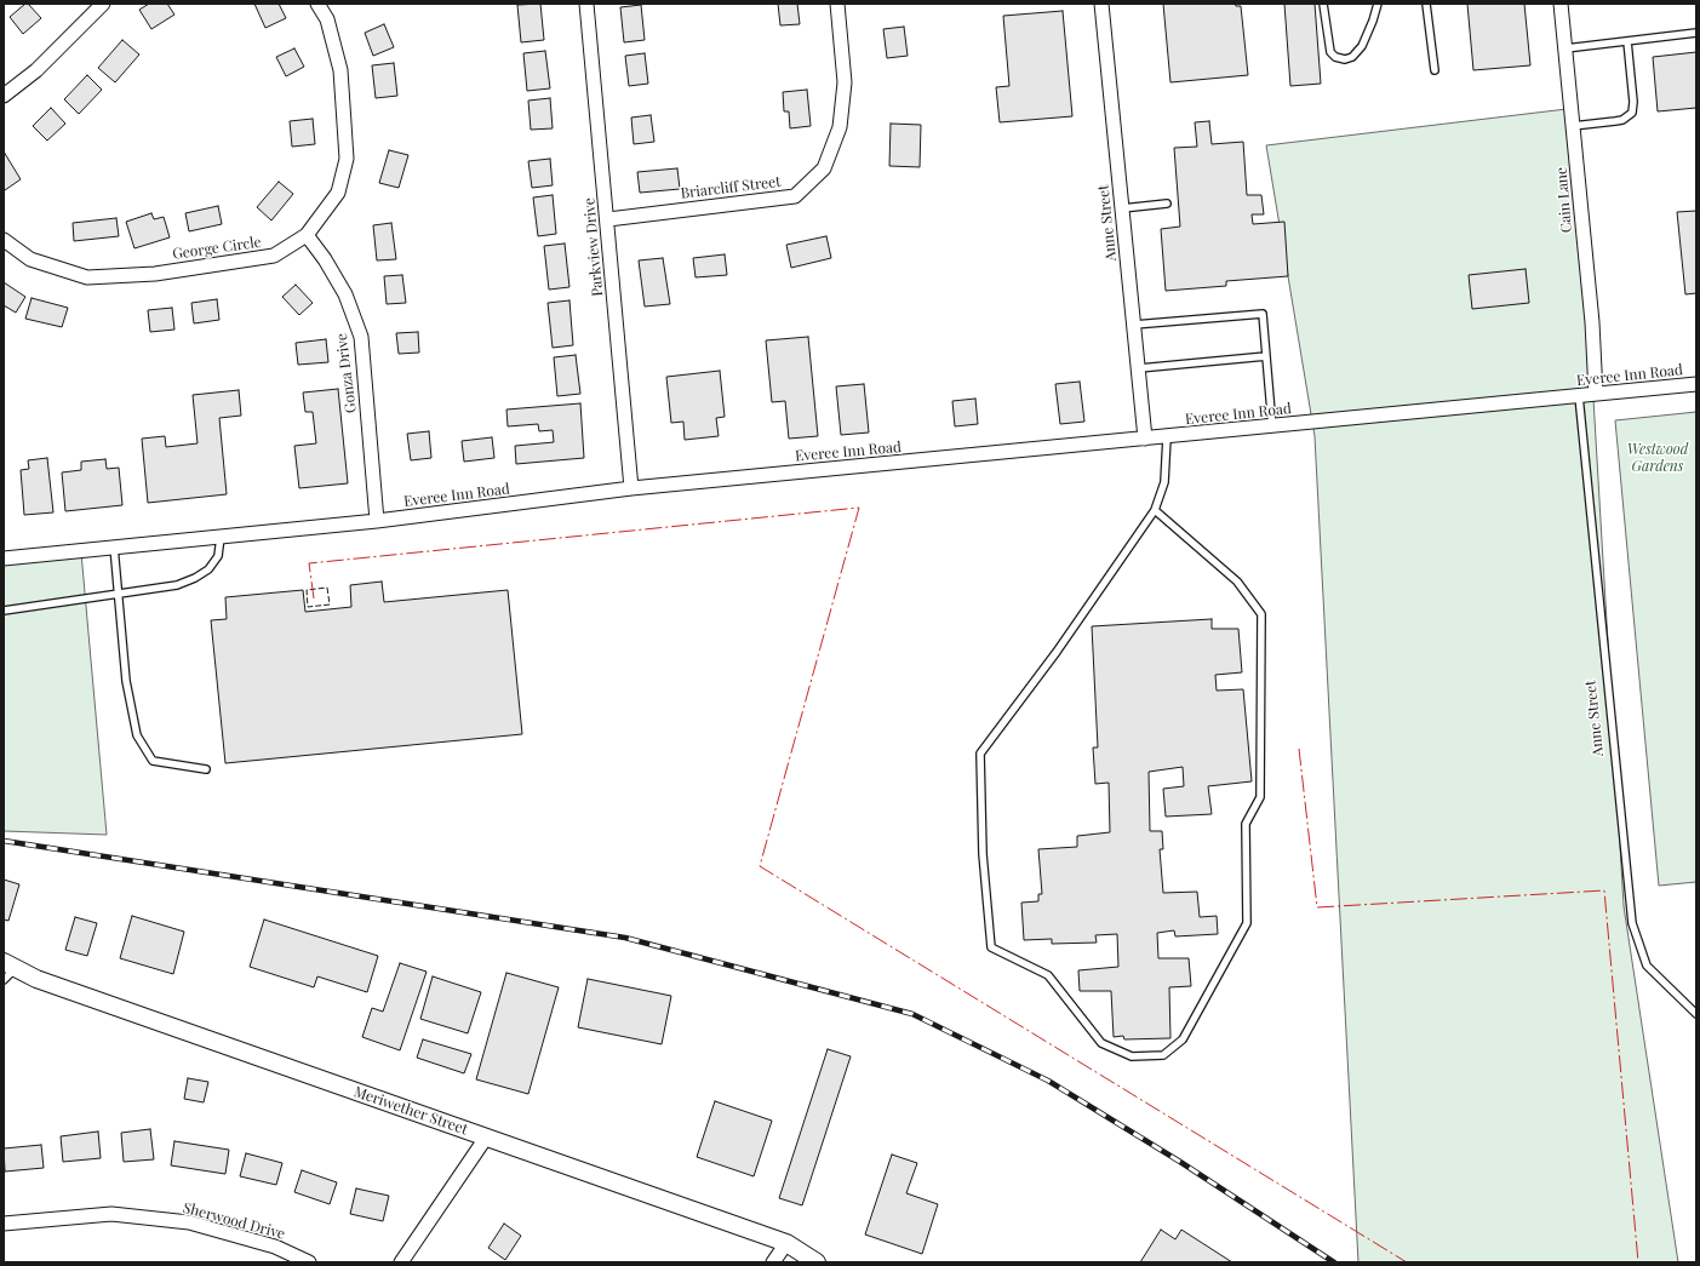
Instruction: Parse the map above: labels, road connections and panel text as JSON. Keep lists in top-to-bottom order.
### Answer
{
  "streets": {
    "street": [
      "Briarcliff Street",
      "Cain Lane",
      "Anne Street",
      "Parkview Drive",
      "George Circle",
      "Gonza Drive",
      "Everee Inn Road",
      "Meriwether Street",
      "Sherwood Drive"
    ]
  },
  "crossings": [
    ["Briarcliff Street", "Parkview Drive"],
    ["Cain Lane", "Everee Inn Road"],
    ["Anne Street", "Everee Inn Road"],
    ["Parkview Drive", "Everee Inn Road"],
    ["George Circle", "Gonza Drive"],
    ["Gonza Drive", "Everee Inn Road"]
  ],
  "parks": ["Westwood Gardens"]
}
